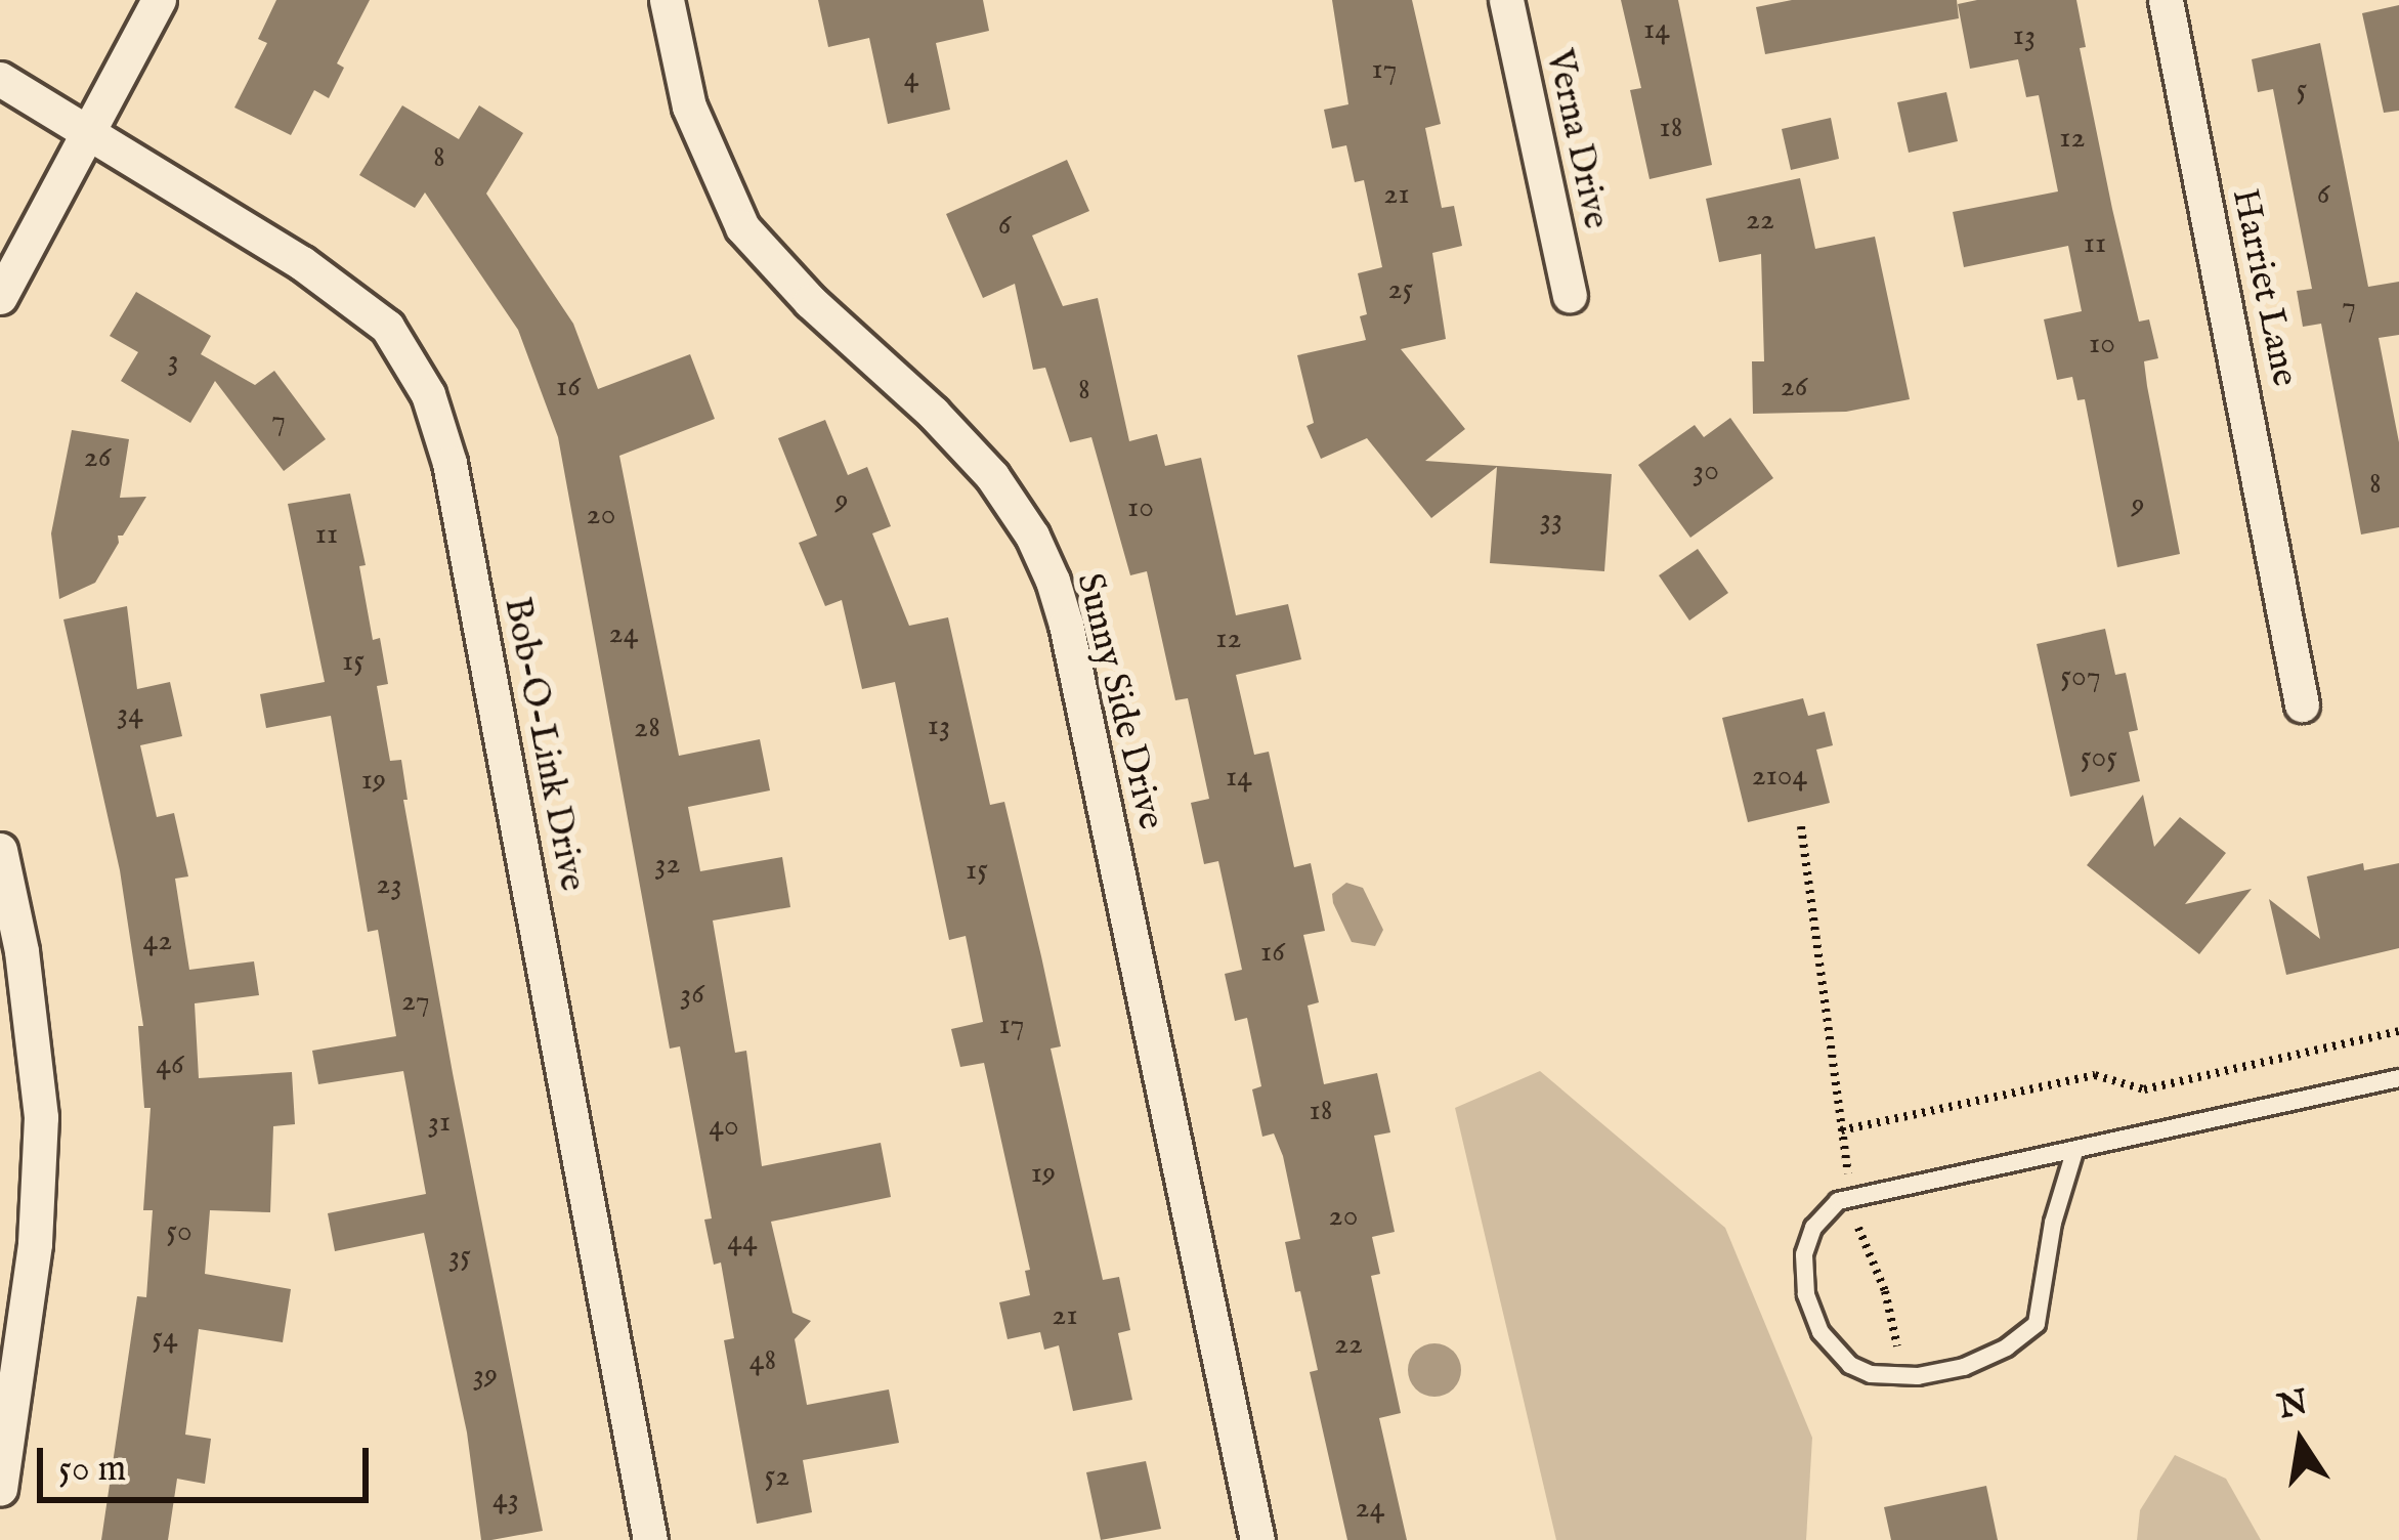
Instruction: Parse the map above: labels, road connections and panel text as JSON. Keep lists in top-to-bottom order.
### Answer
{
  "streets": {
    "street": [
      "Verna Drive",
      "Harriet Lane",
      "Sunny Side Drive",
      "Bob-O-Link Drive"
    ]
  },
  "house_numbers": [
    "14",
    "13",
    "17",
    "4",
    "5",
    "18",
    "12",
    "8",
    "21",
    "6",
    "22",
    "6",
    "11",
    "25",
    "7",
    "10",
    "3",
    "16",
    "26",
    "8",
    "7",
    "26",
    "30",
    "8",
    "9",
    "9",
    "10",
    "20",
    "33",
    "11",
    "24",
    "12",
    "15",
    "507",
    "34",
    "13",
    "28",
    "505",
    "2104",
    "14",
    "19",
    "32",
    "15",
    "23",
    "42",
    "16",
    "36",
    "27",
    "17",
    "46",
    "18",
    "31",
    "40",
    "19",
    "20",
    "50",
    "44",
    "35",
    "21",
    "54",
    "22",
    "48",
    "39",
    "52",
    "43",
    "24"
  ],
  "scale_bar": "50 m",
  "north": "top"
}
